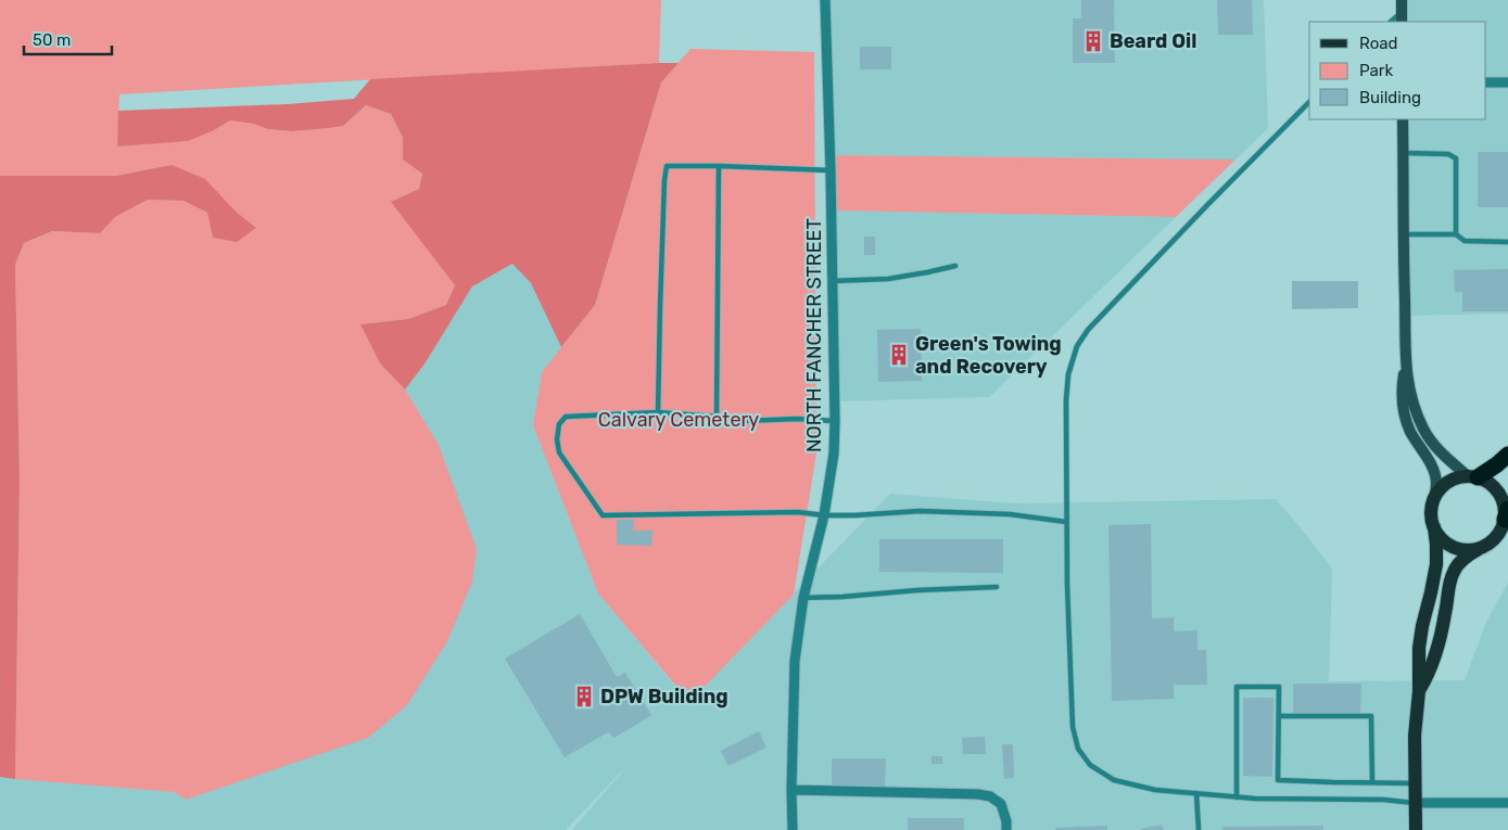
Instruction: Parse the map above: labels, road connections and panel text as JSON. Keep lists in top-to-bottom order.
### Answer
{
  "streets": {
    "street": ["NORTH FANCHER STREET"]
  },
  "parks": ["Calvary Cemetery"],
  "places": {
    "building": ["Beard Oil", "Green's Towing and Recovery", "DPW Building"]
  },
  "legend": ["Road", "Park", "Building"],
  "scale_bar": "50 m"
}
